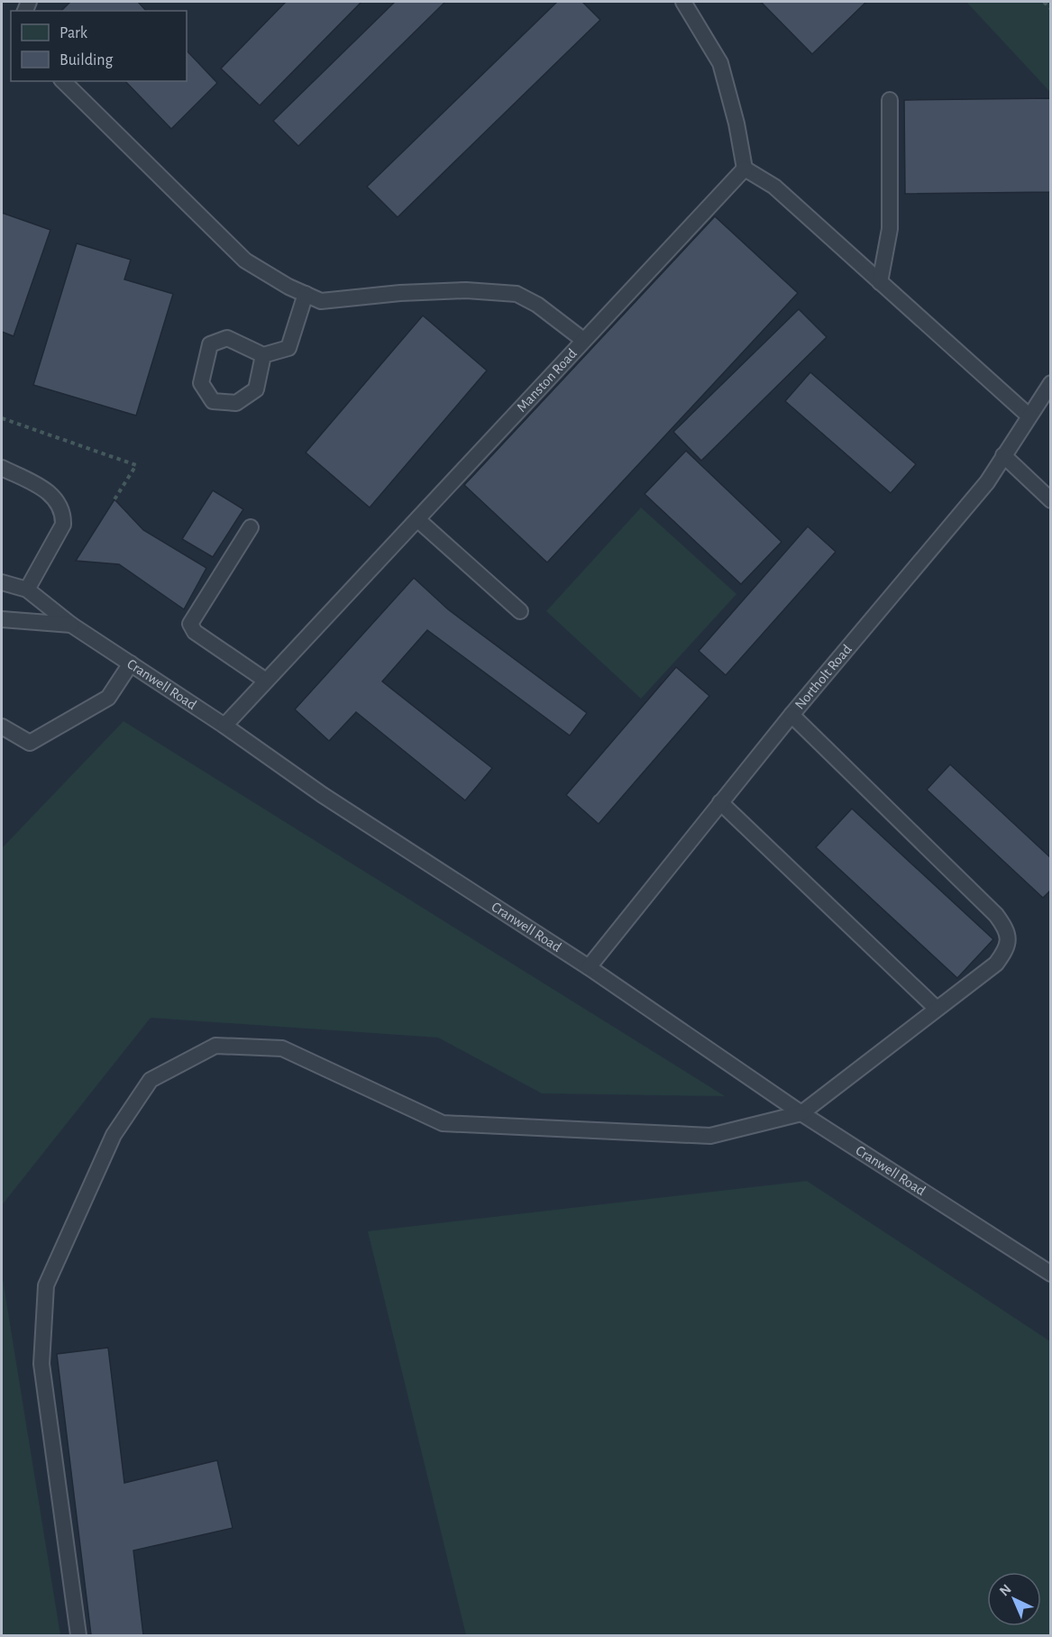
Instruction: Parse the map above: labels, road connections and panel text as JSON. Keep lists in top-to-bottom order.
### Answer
{
  "streets": {
    "lane": ["Manston Road", "Northolt Road", "Cranwell Road"]
  },
  "crossings": [
    ["Manston Road", "Cranwell Road"],
    ["Northolt Road", "Cranwell Road"]
  ],
  "legend": ["Park", "Building"],
  "north": "top left"
}
